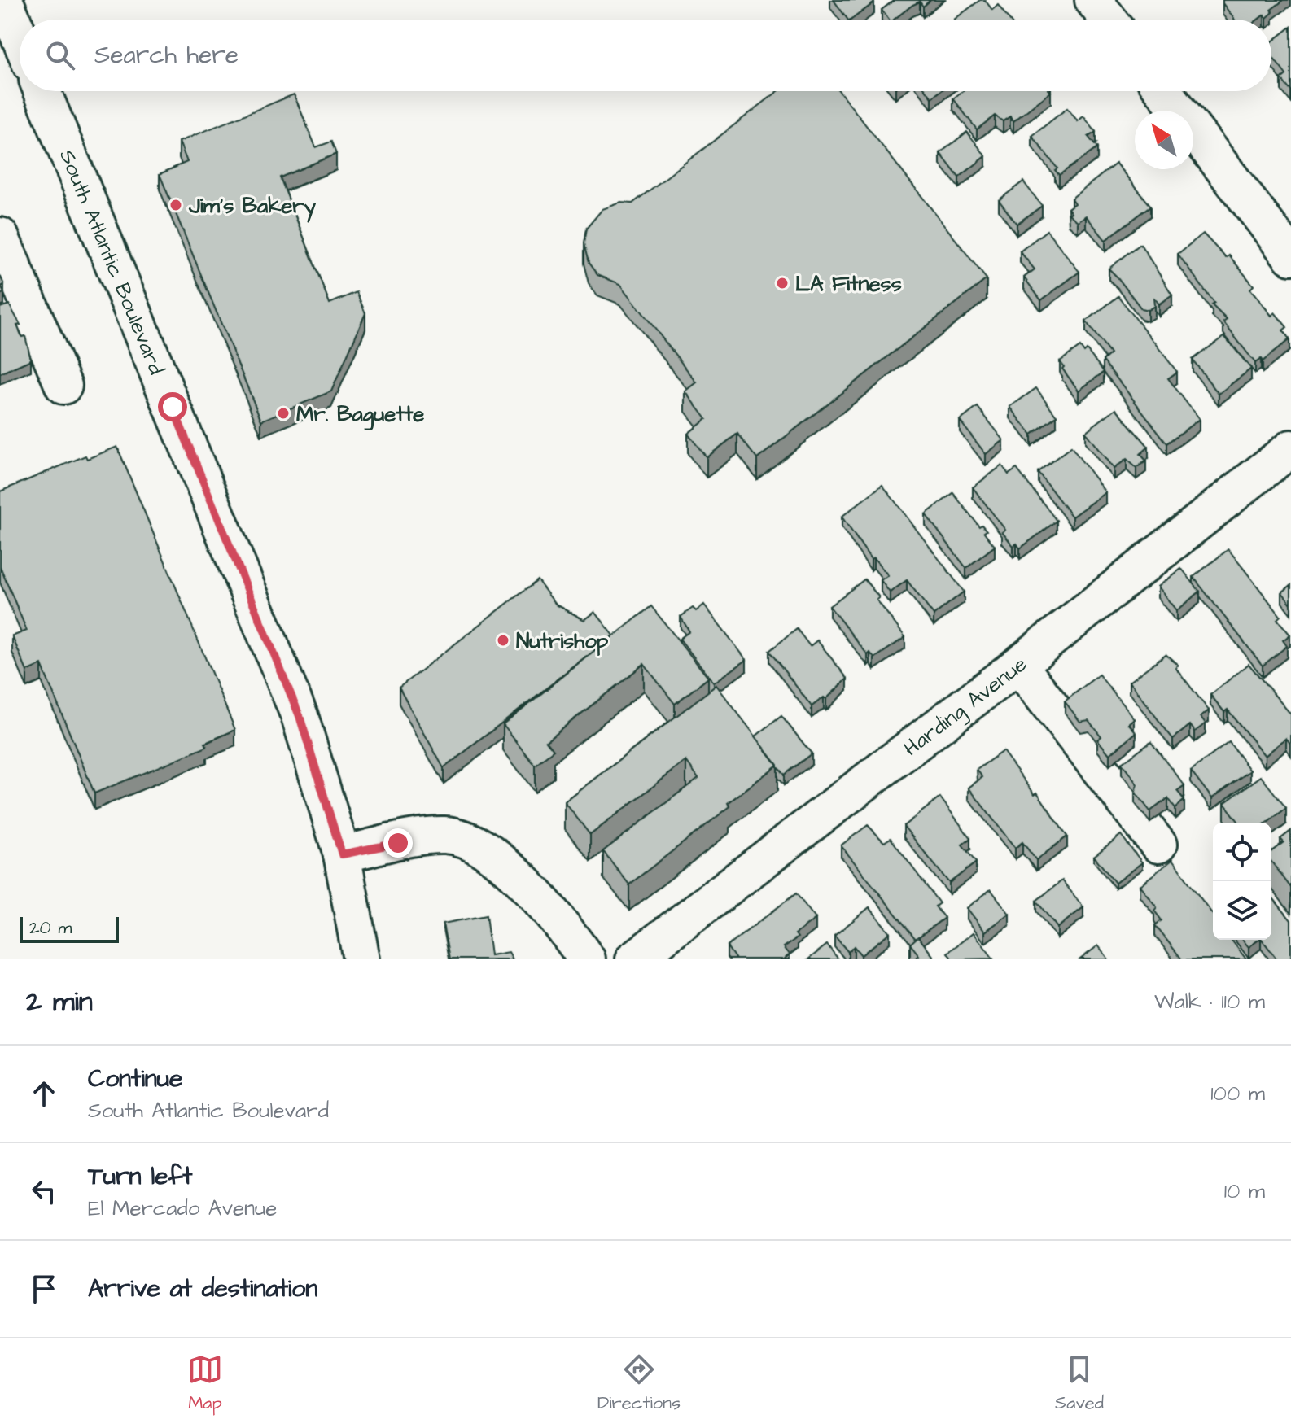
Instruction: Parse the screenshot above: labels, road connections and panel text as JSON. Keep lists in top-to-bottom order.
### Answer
{
  "streets": {
    "street": ["South Atlantic Boulevard", "Harding Avenue"]
  },
  "places": [
    "Jim's Bakery",
    "LA Fitness",
    "Mr. Baguette",
    "Nutrishop"
  ],
  "scale_bar": "20 m",
  "north": "top left",
  "page": {
    "search": "Search here",
    "scale": "20 m",
    "heading": ["2 min", "Walk · 110 m"],
    "list": [
      ["Continue", "South Atlantic Boulevard", "100 m"],
      ["Turn left", "El Mercado Avenue", "10 m"],
      "Arrive at destination"
    ],
    "nav": ["Map", "Directions", "Saved"]
  }
}
